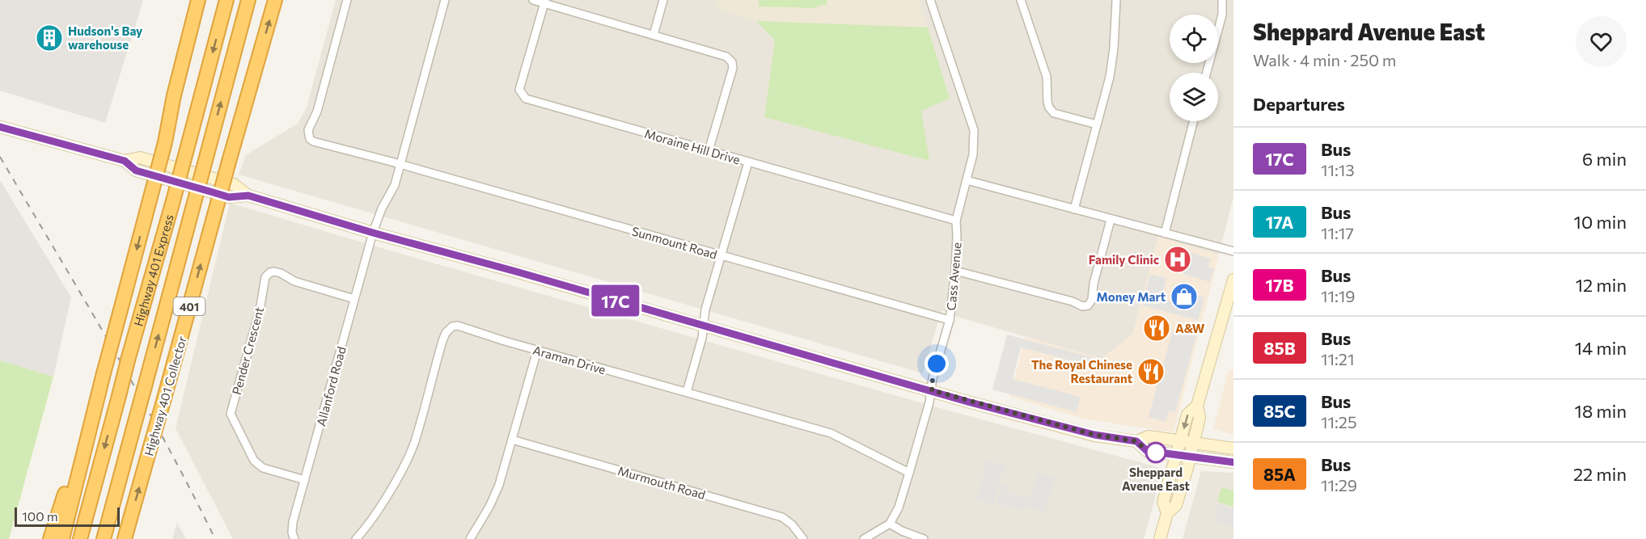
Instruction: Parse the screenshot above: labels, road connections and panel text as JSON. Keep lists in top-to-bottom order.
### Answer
{
  "streets": {
    "highway": ["Highway 401 Express", "401", "Highway 401 Collector"],
    "street": [
      "Moraine Hill Drive",
      "Sunmount Road",
      "Cass Avenue",
      "Pender Crescent",
      "Araman Drive",
      "Allanford Road",
      "Murmouth Road"
    ]
  },
  "crossings": [
    ["Moraine Hill Drive", "Cass Avenue"],
    ["Sunmount Road", "Cass Avenue"],
    ["Sunmount Road", "Allanford Road"],
    ["Cass Avenue", "Araman Drive"],
    ["Pender Crescent", "Allanford Road"]
  ],
  "places": {
    "building": ["Hudson's Bay warehouse"],
    "hospital": ["Family Clinic"],
    "shop": ["Money Mart"],
    "restaurant": ["A&W", "The Royal Chinese Restaurant"],
    "other": ["Sheppard Avenue East"]
  },
  "lines": ["bus line 17C"],
  "scale_bar": "100 m",
  "page": {
    "on_map": "17C",
    "heading": [
      ["Sheppard Avenue East", "Walk · 4 min · 250 m"],
      "Departures"
    ],
    "list": [
      {
        "mark": "17C",
        "name": "Bus",
        "note": "11:13",
        "value": "6 min"
      },
      {
        "mark": "17A",
        "name": "Bus",
        "note": "11:17",
        "value": "10 min"
      },
      {
        "mark": "17B",
        "name": "Bus",
        "note": "11:19",
        "value": "12 min"
      },
      {
        "mark": "85B",
        "name": "Bus",
        "note": "11:21",
        "value": "14 min"
      },
      {
        "mark": "85C",
        "name": "Bus",
        "note": "11:25",
        "value": "18 min"
      },
      {
        "mark": "85A",
        "name": "Bus",
        "note": "11:29",
        "value": "22 min"
      }
    ],
    "scale": "100 m"
  }
}
